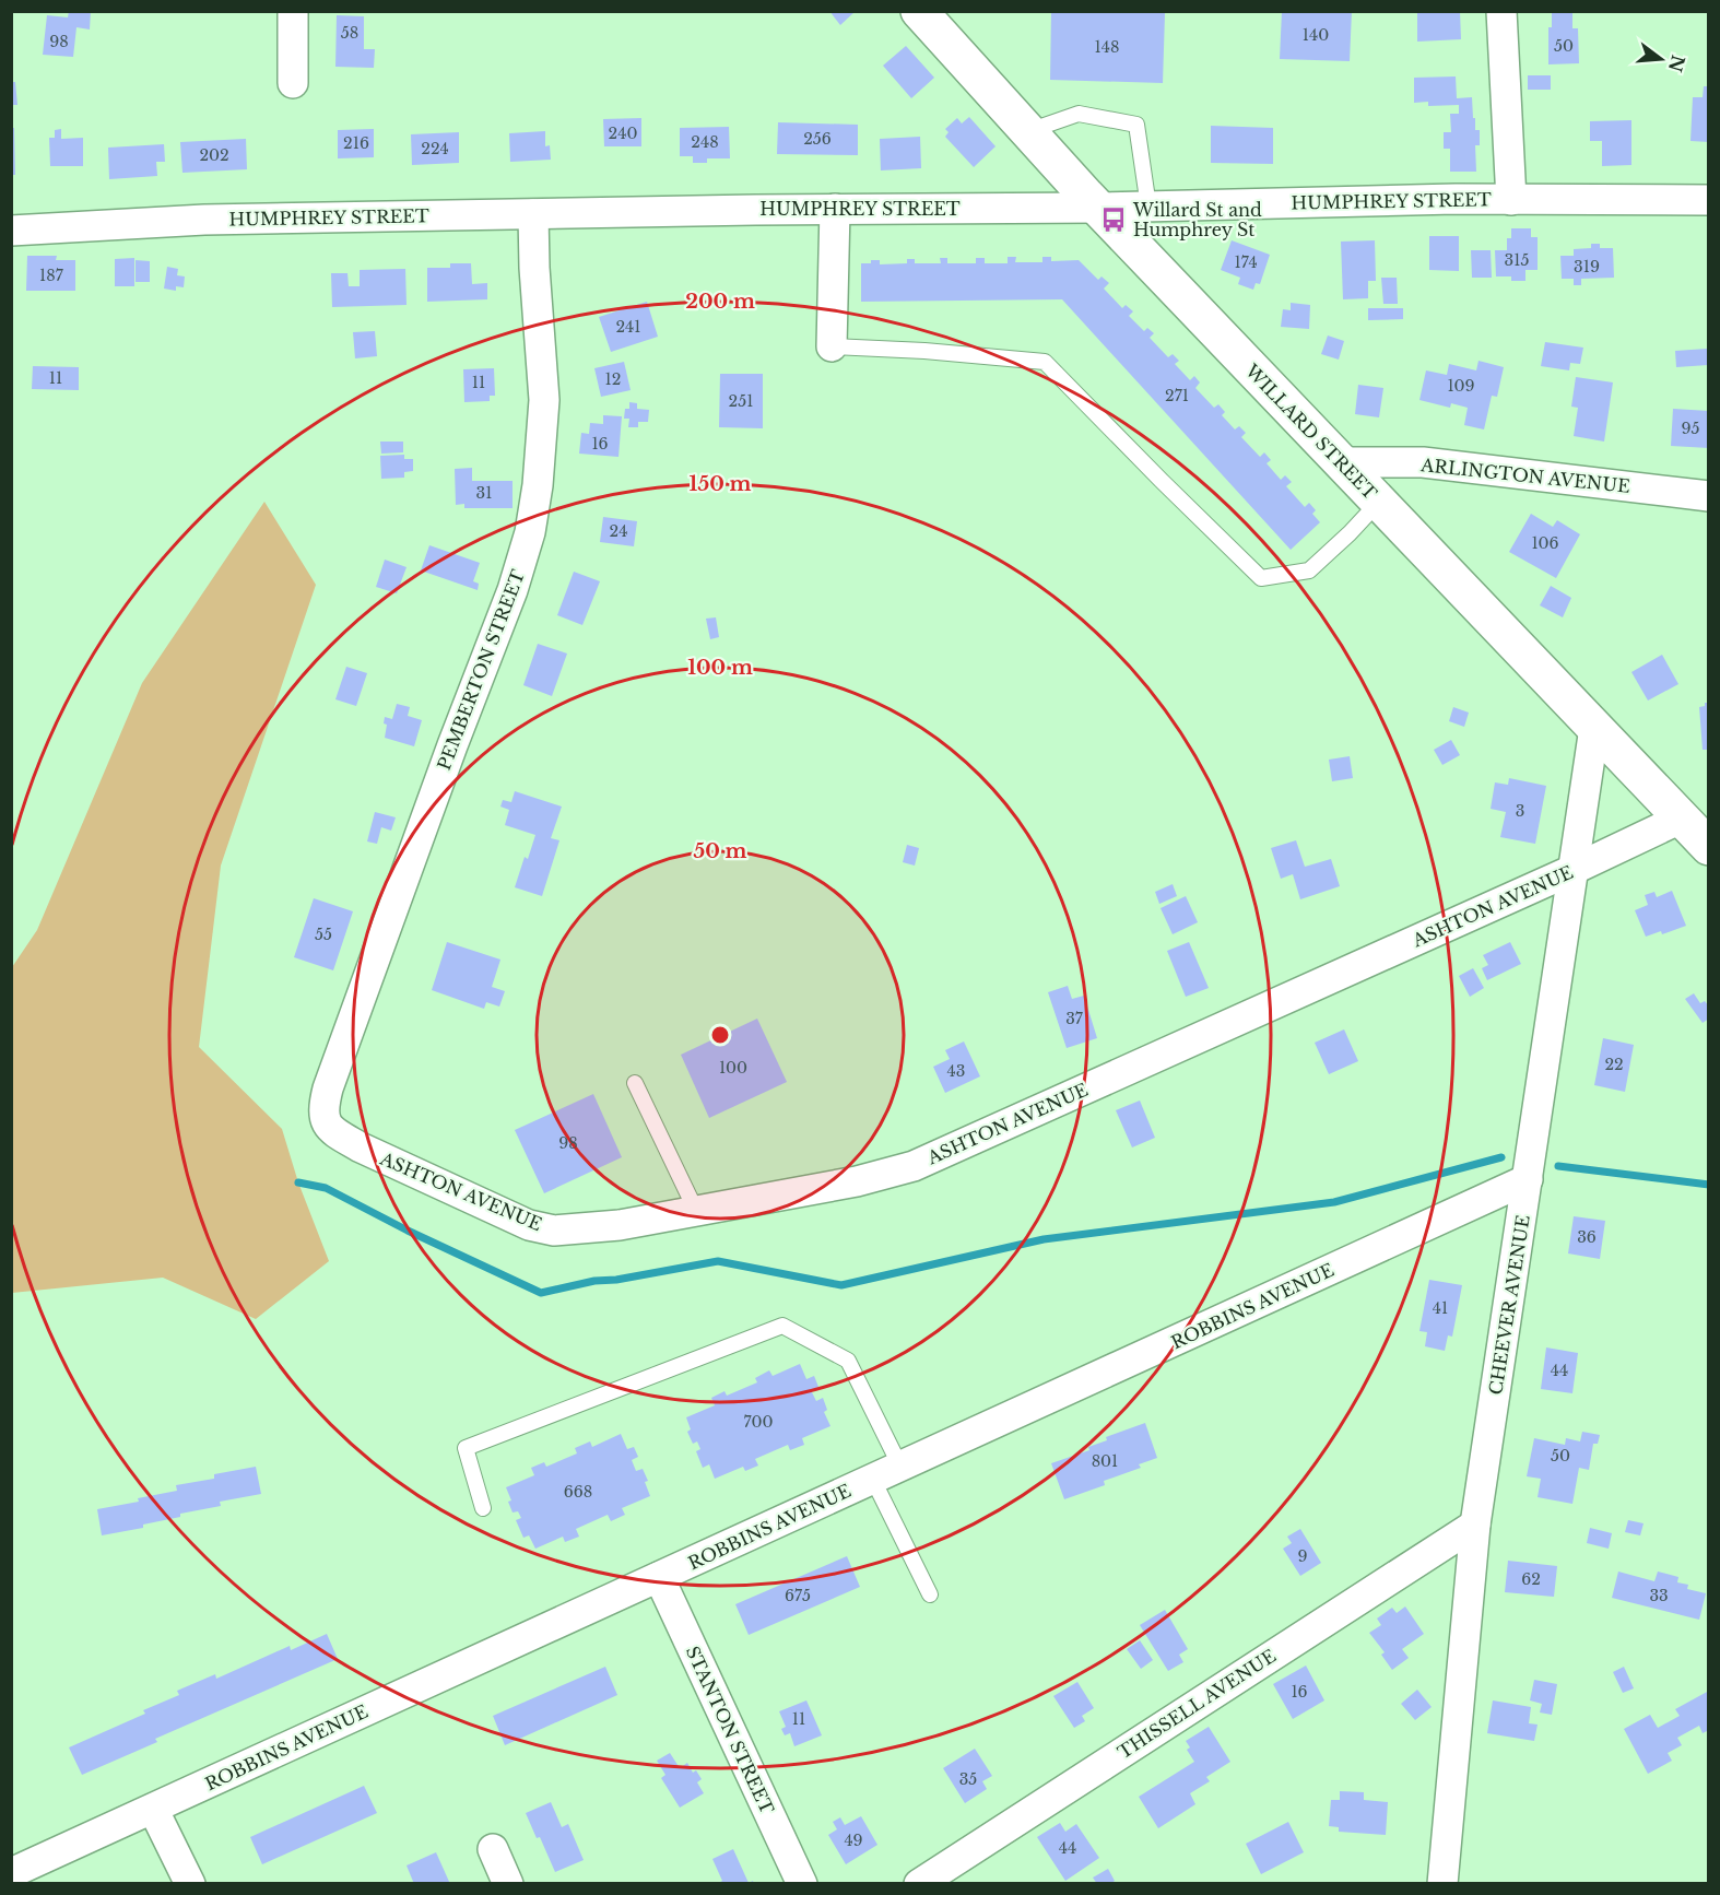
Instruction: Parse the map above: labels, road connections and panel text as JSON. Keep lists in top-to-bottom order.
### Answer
{
  "streets": {
    "main road": ["WILLARD STREET"],
    "street": [
      "HUMPHREY STREET",
      "ARLINGTON AVENUE",
      "PEMBERTON STREET",
      "ASHTON AVENUE",
      "CHEEVER AVENUE",
      "ROBBINS AVENUE",
      "THISSELL AVENUE",
      "STANTON STREET"
    ]
  },
  "crossings": [
    ["HUMPHREY STREET", "WILLARD STREET"],
    ["HUMPHREY STREET", "PEMBERTON STREET"],
    ["WILLARD STREET", "ARLINGTON AVENUE"],
    ["WILLARD STREET", "ASHTON AVENUE"],
    ["WILLARD STREET", "CHEEVER AVENUE"],
    ["PEMBERTON STREET", "ASHTON AVENUE"],
    ["ASHTON AVENUE", "CHEEVER AVENUE"],
    ["CHEEVER AVENUE", "ROBBINS AVENUE"],
    ["CHEEVER AVENUE", "THISSELL AVENUE"],
    ["ROBBINS AVENUE", "STANTON STREET"]
  ],
  "places": {
    "bus stop": ["Willard St and Humphrey St"]
  },
  "house_numbers": [
    "58",
    "140",
    "98",
    "50",
    "148",
    "240",
    "256",
    "248",
    "216",
    "224",
    "202",
    "315",
    "174",
    "319",
    "187",
    "241",
    "11",
    "12",
    "11",
    "109",
    "271",
    "251",
    "95",
    "16",
    "31",
    "24",
    "106",
    "3",
    "55",
    "37",
    "22",
    "100",
    "43",
    "98",
    "36",
    "41",
    "44",
    "700",
    "50",
    "801",
    "668",
    "9",
    "62",
    "675",
    "33",
    "16",
    "11",
    "35",
    "49",
    "44"
  ],
  "north": "right",
  "rings": [
    "200 m",
    "150 m",
    "100 m",
    "50 m"
  ]
}
